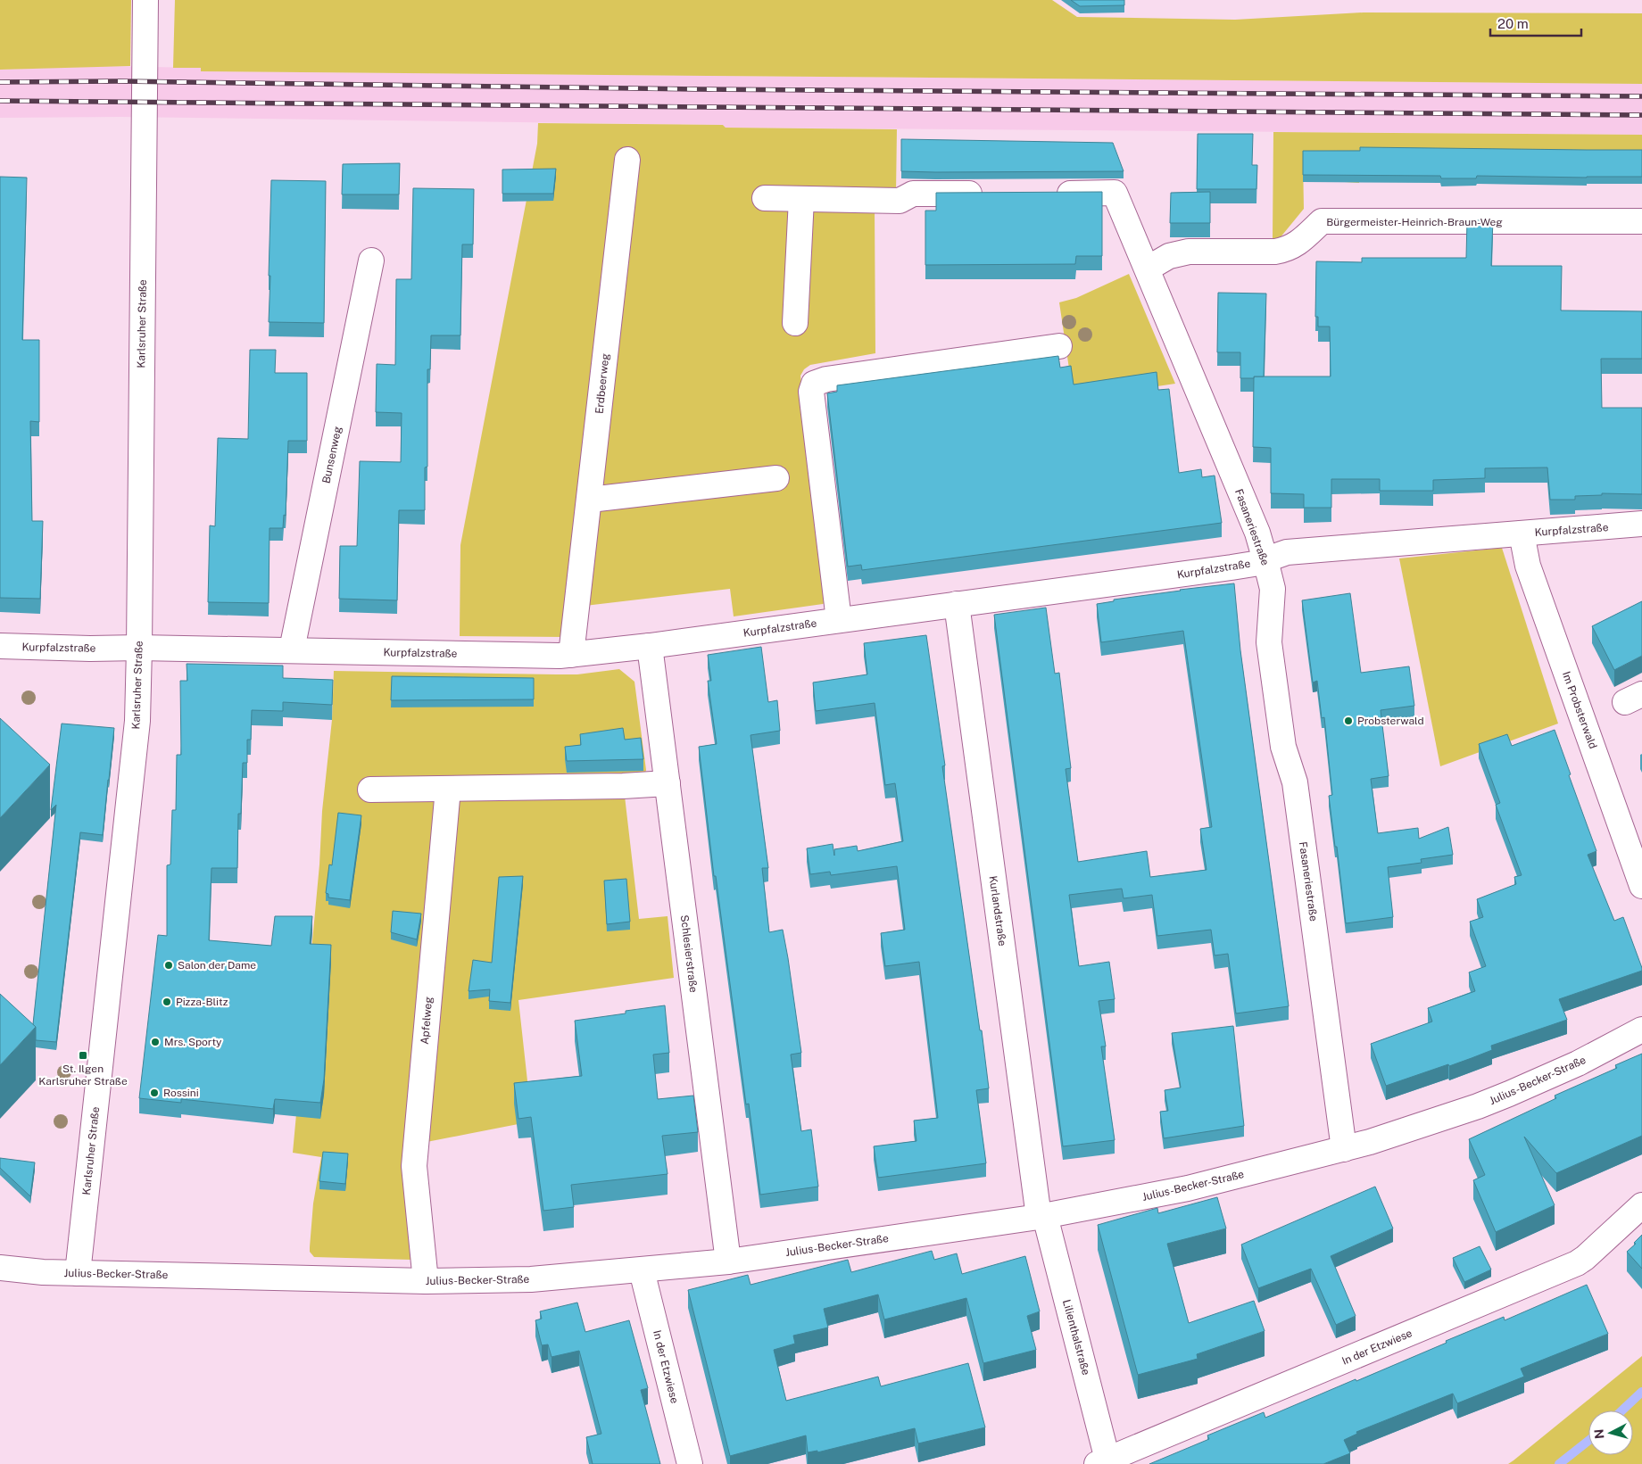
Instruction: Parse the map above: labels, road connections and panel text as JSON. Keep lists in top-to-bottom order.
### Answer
{
  "streets": {
    "street": [
      "Bürgermeister-Heinrich-Braun-Weg",
      "Karlsruher Straße",
      "Erdbeerweg",
      "Bunsenweg",
      "Fasaneriestraße",
      "Kurpfalzstraße",
      "Im Probsterwald",
      "Kurlandstraße",
      "Schlesierstraße",
      "Apfelweg",
      "Julius-Becker-Straße",
      "Lilienthalstraße",
      "In der Etzwiese"
    ]
  },
  "crossings": [
    ["Bürgermeister-Heinrich-Braun-Weg", "Fasaneriestraße"],
    ["Karlsruher Straße", "Kurpfalzstraße"],
    ["Karlsruher Straße", "Julius-Becker-Straße"],
    ["Erdbeerweg", "Kurpfalzstraße"],
    ["Bunsenweg", "Kurpfalzstraße"],
    ["Fasaneriestraße", "Kurpfalzstraße"],
    ["Fasaneriestraße", "Julius-Becker-Straße"],
    ["Kurpfalzstraße", "Im Probsterwald"],
    ["Kurpfalzstraße", "Kurlandstraße"],
    ["Kurpfalzstraße", "Schlesierstraße"],
    ["Kurlandstraße", "Julius-Becker-Straße"],
    ["Kurlandstraße", "Lilienthalstraße"],
    ["Schlesierstraße", "Julius-Becker-Straße"],
    ["Apfelweg", "Julius-Becker-Straße"],
    ["Julius-Becker-Straße", "Lilienthalstraße"],
    ["Julius-Becker-Straße", "In der Etzwiese"],
    ["Lilienthalstraße", "In der Etzwiese"]
  ],
  "places": {
    "other": [
      "Probsterwald",
      "Salon der Dame",
      "Pizza-Blitz",
      "Mrs. Sporty",
      "Rossini"
    ],
    "transit": ["St. Ilgen Karlsruher Straße"]
  },
  "scale_bar": "20 m",
  "north": "left"
}
